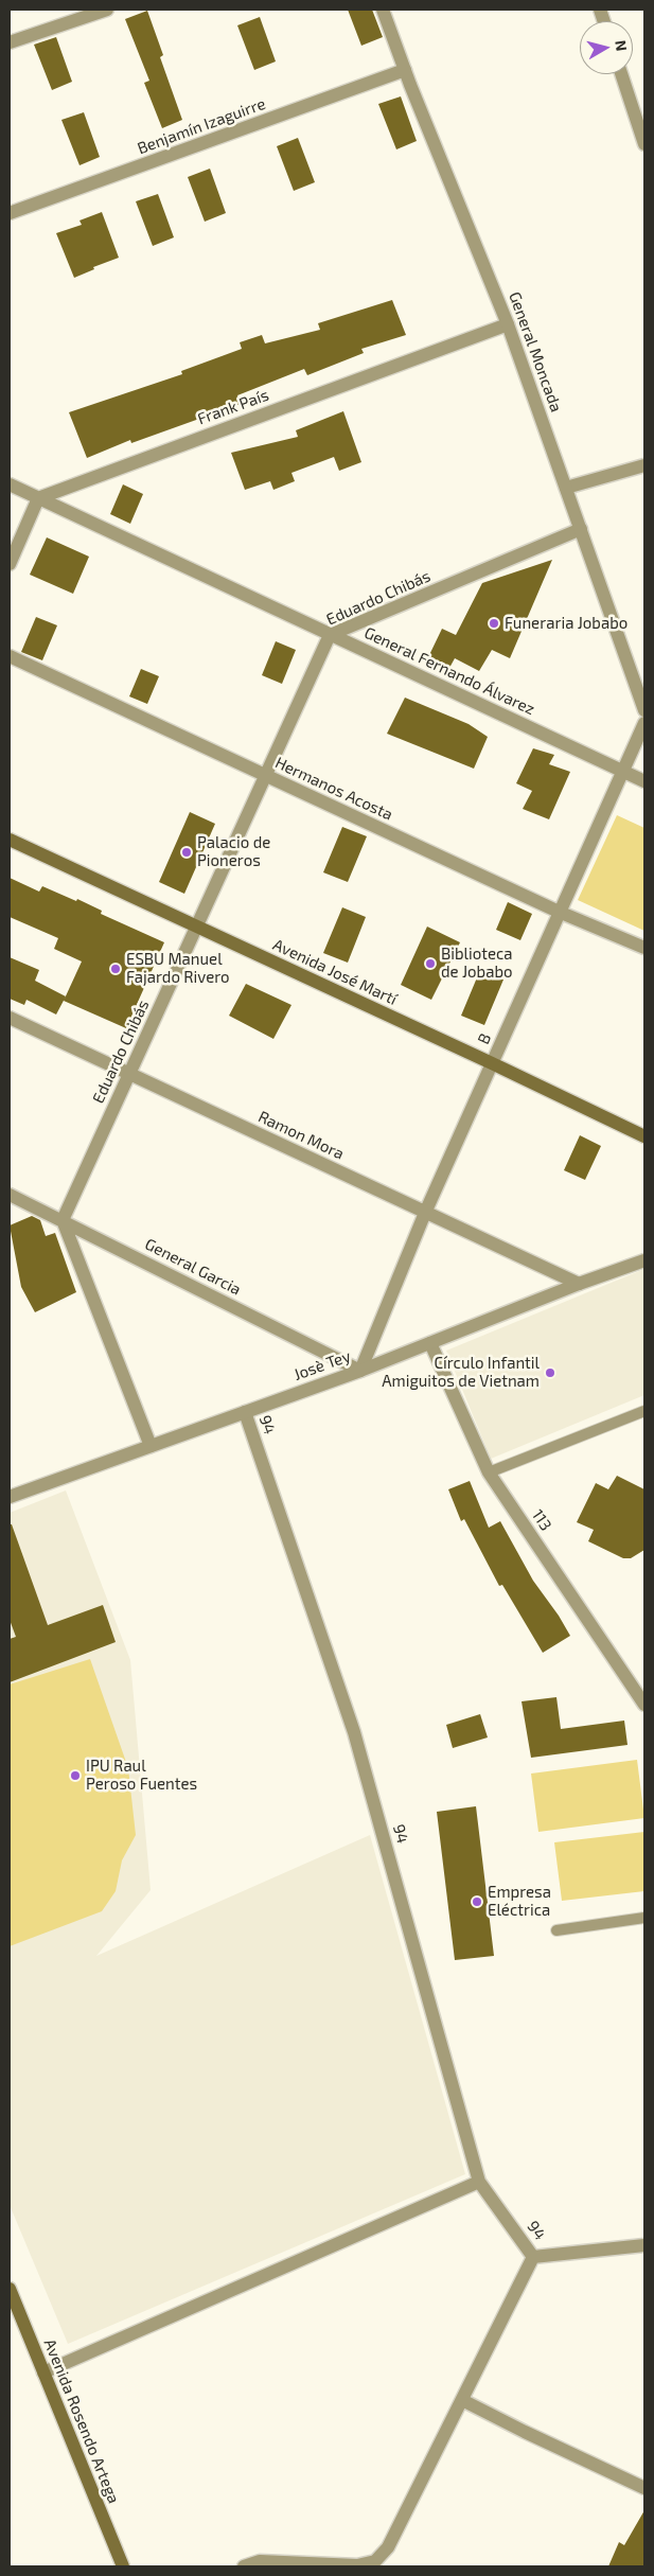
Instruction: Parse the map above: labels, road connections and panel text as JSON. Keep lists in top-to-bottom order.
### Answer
{
  "streets": {
    "main road": ["Avenida José Martí", "Avenida Rosendo Artega"],
    "street": [
      "Benjamín Izaguirre",
      "General Moncada",
      "Frank País",
      "Eduardo Chibás",
      "General Fernando Álvarez",
      "Hermanos Acosta",
      "B",
      "Ramon Mora",
      "General Garcia",
      "Josè Tey",
      "94",
      "113"
    ]
  },
  "crossings": [
    ["Benjamín Izaguirre", "General Moncada"],
    ["General Moncada", "Frank País"],
    ["General Moncada", "Eduardo Chibás"],
    ["Frank País", "General Fernando Álvarez"],
    ["Eduardo Chibás", "General Fernando Álvarez"],
    ["Eduardo Chibás", "Hermanos Acosta"],
    ["Eduardo Chibás", "Avenida José Martí"],
    ["Eduardo Chibás", "Ramon Mora"],
    ["Eduardo Chibás", "General Garcia"],
    ["General Fernando Álvarez", "B"],
    ["Hermanos Acosta", "B"],
    ["Avenida José Martí", "B"],
    ["B", "Ramon Mora"],
    ["B", "General Garcia"],
    ["B", "Josè Tey"],
    ["Ramon Mora", "Josè Tey"],
    ["General Garcia", "Josè Tey"],
    ["Josè Tey", "94"],
    ["Josè Tey", "113"]
  ],
  "places": [
    "Funeraria Jobabo",
    "Palacio de Pioneros",
    "Biblioteca de Jobabo",
    "ESBU Manuel Fajardo Rivero",
    "Círculo Infantil Amiguitos de Vietnam",
    "IPU Raul Peroso Fuentes",
    "Empresa Eléctrica"
  ],
  "north": "right"
}
